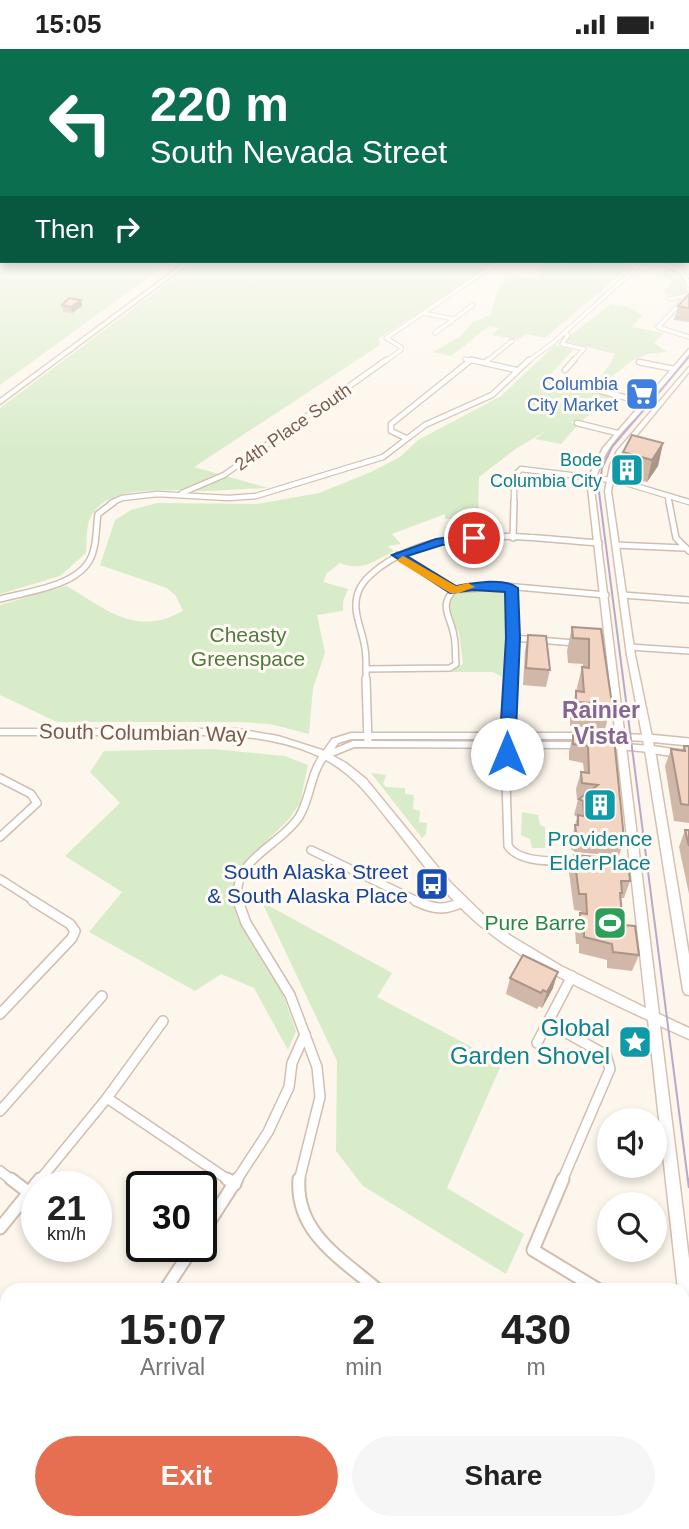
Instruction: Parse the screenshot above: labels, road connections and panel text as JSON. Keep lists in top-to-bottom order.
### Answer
{
  "streets": {
    "main road": ["South Columbian Way"],
    "street": ["24th Place South"]
  },
  "districts": ["Rainier Vista"],
  "parks": ["Cheasty Greenspace"],
  "places": {
    "supermarket": ["Columbia City Market"],
    "building": ["Bode Columbia City", "Providence ElderPlace"],
    "bus stop": ["South Alaska Street & South Alaska Place"],
    "sports": ["Pure Barre"],
    "place": ["Global Garden Shovel"]
  },
  "page": {
    "status": "15:05",
    "turn": ["220 m", "South Nevada Street"],
    "then": "Then",
    "speed": "21 km/h",
    "limit": "30",
    "eta": [
      "15:07",
      "Arrival",
      "2",
      "min",
      "430",
      "m"
    ],
    "buttons": ["Exit", "Share"]
  }
}
